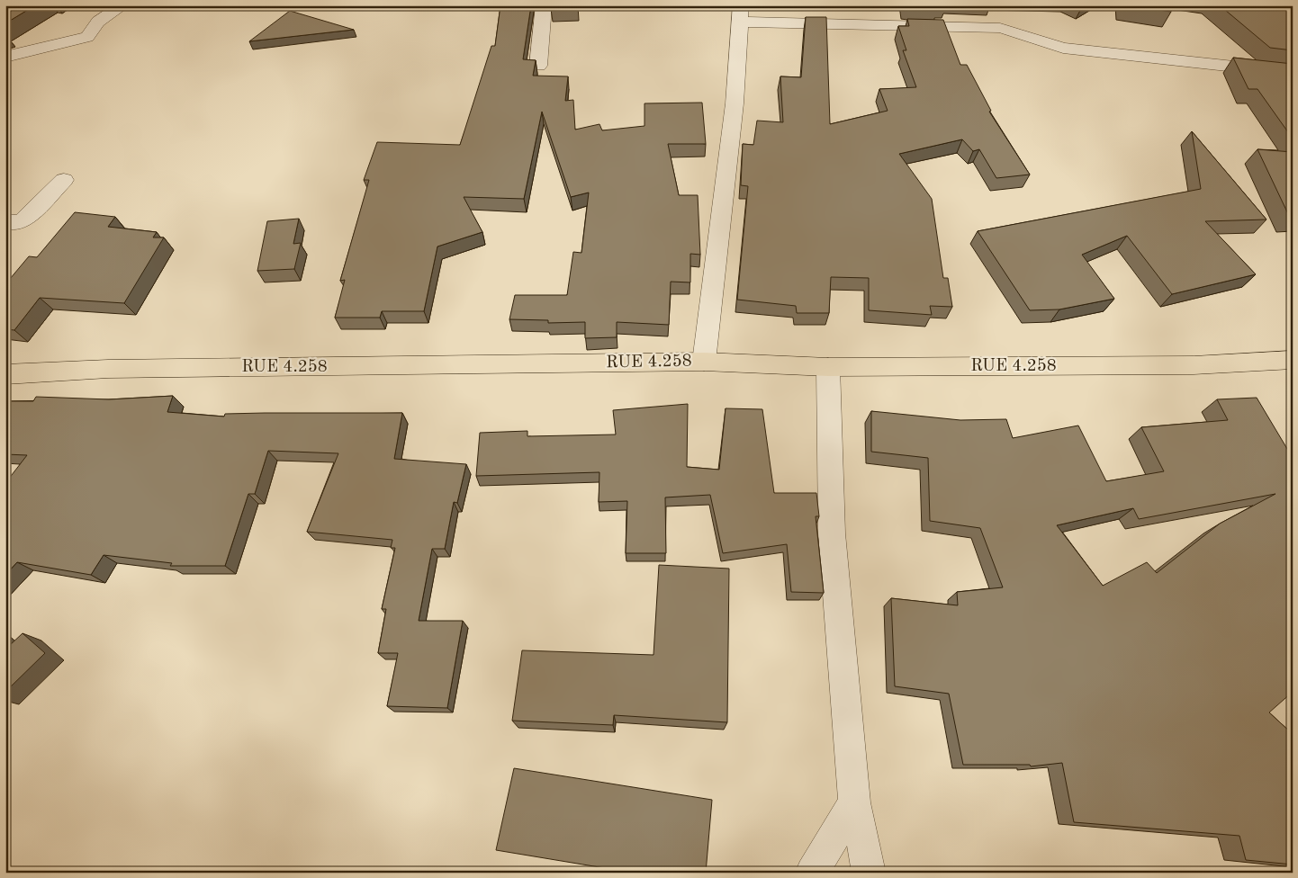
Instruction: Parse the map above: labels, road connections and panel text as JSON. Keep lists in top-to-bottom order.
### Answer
{
  "streets": {
    "highway": ["RUE 4.258"]
  }
}
